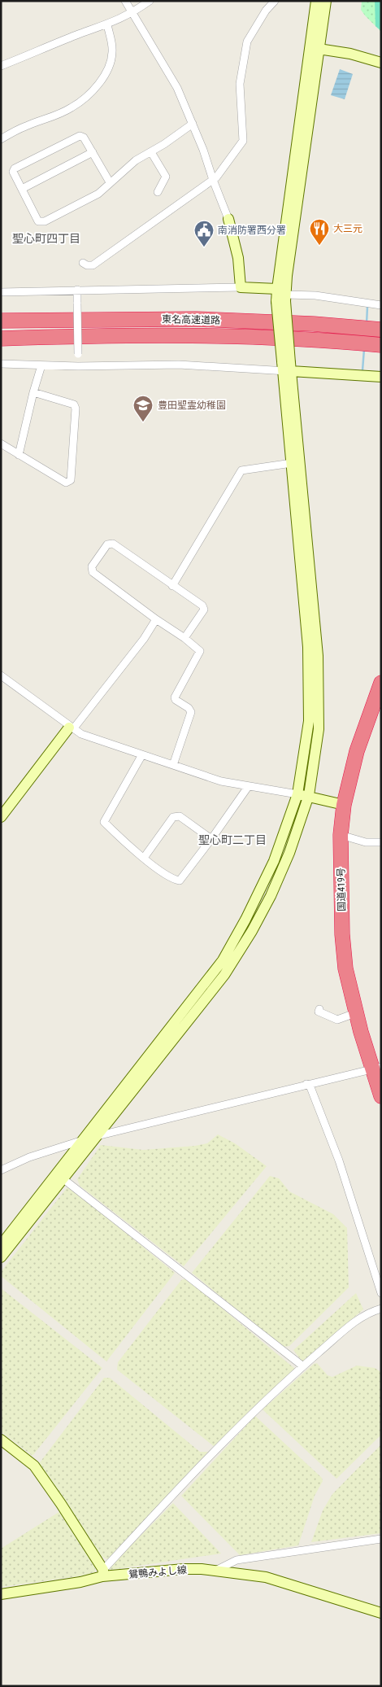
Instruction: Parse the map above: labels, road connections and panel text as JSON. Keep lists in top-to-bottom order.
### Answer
{
  "streets": {
    "highway": ["東名高速道路", "国道419号"],
    "street": ["鴛鴨みよし線"]
  },
  "districts": ["聖心町四丁目", "聖心町二丁目"],
  "places": {
    "restaurant": ["大三元"],
    "public building": ["南消防署西分署"],
    "school or university": ["豊田聖霊幼稚園"]
  }
}
